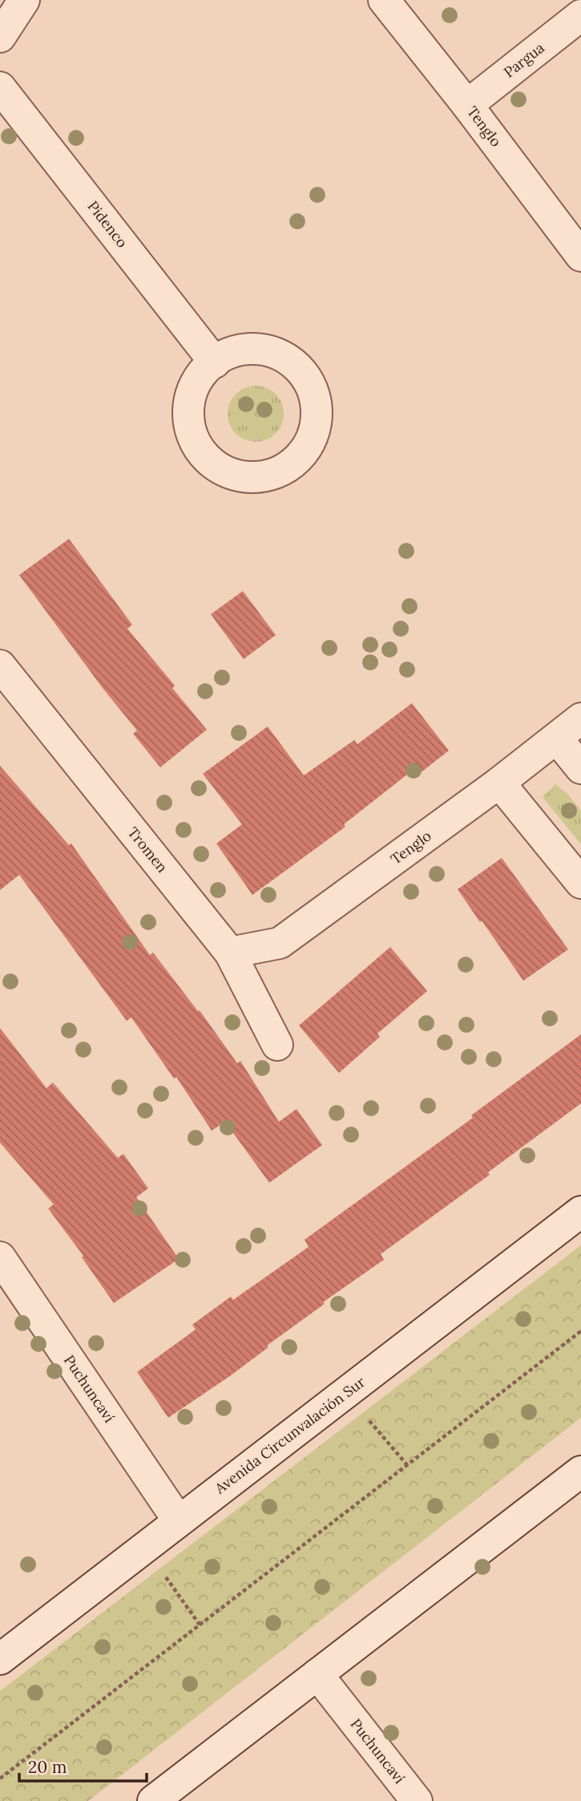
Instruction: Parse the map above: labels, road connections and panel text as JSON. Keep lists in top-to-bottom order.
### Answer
{
  "streets": {
    "street": [
      "Pargua",
      "Tenglo",
      "Pidenco",
      "Tromen",
      "Puchuncaví",
      "Avenida Circunvalación Sur"
    ]
  },
  "crossings": [
    ["Pargua", "Tenglo"],
    ["Tenglo", "Tromen"],
    ["Puchuncaví", "Avenida Circunvalación Sur"]
  ],
  "scale_bar": "20 m"
}
